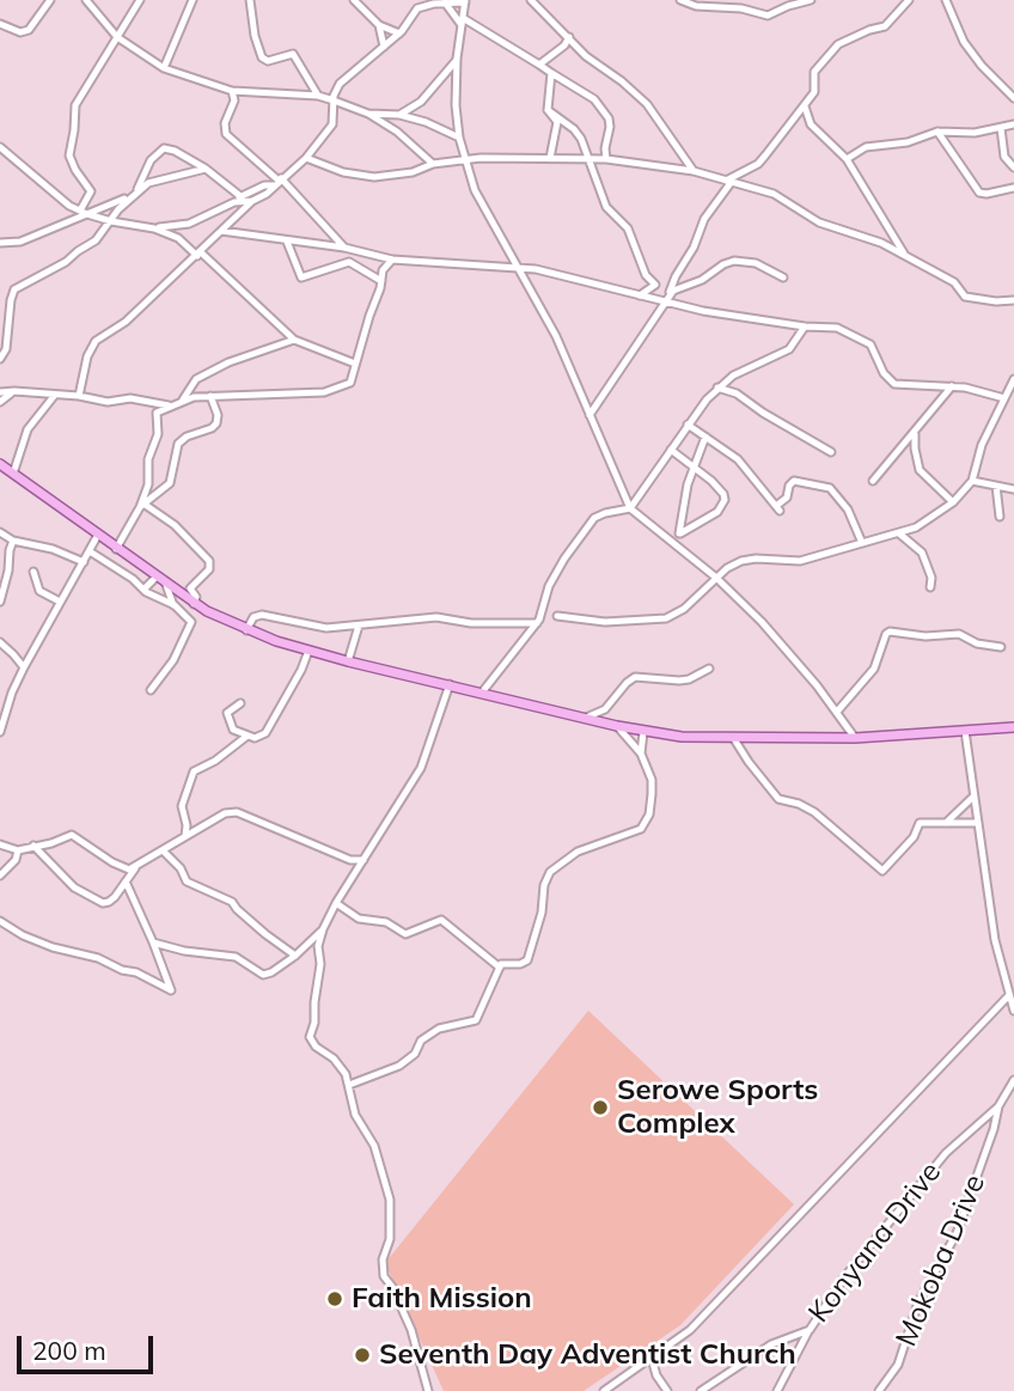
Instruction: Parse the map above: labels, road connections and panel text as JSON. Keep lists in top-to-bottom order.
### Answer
{
  "streets": {
    "street": ["Konyana Drive", "Mokoba Drive"]
  },
  "crossings": [
    ["Konyana Drive", "Mokoba Drive"]
  ],
  "places": ["Serowe Sports Complex", "Faith Mission", "Seventh Day Adventist Church"],
  "scale_bar": "200 m"
}
